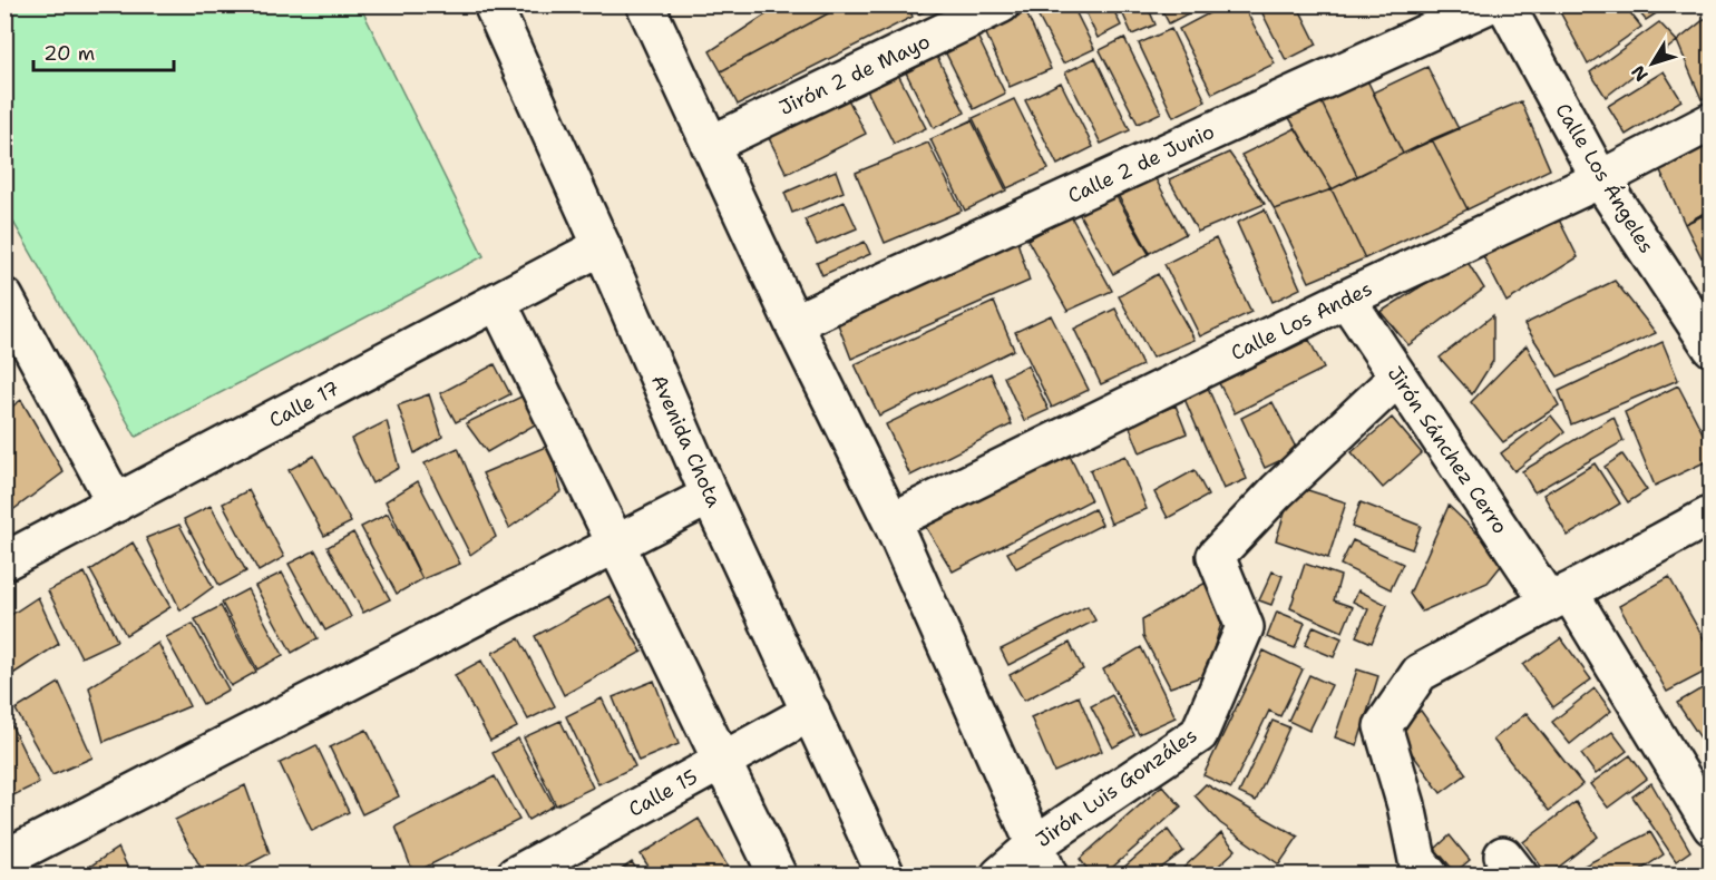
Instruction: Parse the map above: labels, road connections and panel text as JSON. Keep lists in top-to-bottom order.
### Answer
{
  "streets": {
    "main road": [
      "Jirón 2 de Mayo",
      "Calle 2 de Junio",
      "Calle Los Ángeles",
      "Calle Los Andes",
      "Calle 17",
      "Avenida Chota",
      "Jirón Sánchez Cerro",
      "Jirón Luis Gonzáles",
      "Calle 15"
    ]
  },
  "crossings": [
    ["Calle Los Ángeles", "Calle Los Andes"],
    ["Calle Los Andes", "Jirón Sánchez Cerro"],
    ["Calle 17", "Avenida Chota"],
    ["Avenida Chota", "Calle 15"],
    ["Jirón Sánchez Cerro", "Jirón Luis Gonzáles"]
  ],
  "scale_bar": "20 m",
  "north": "bottom left"
}
